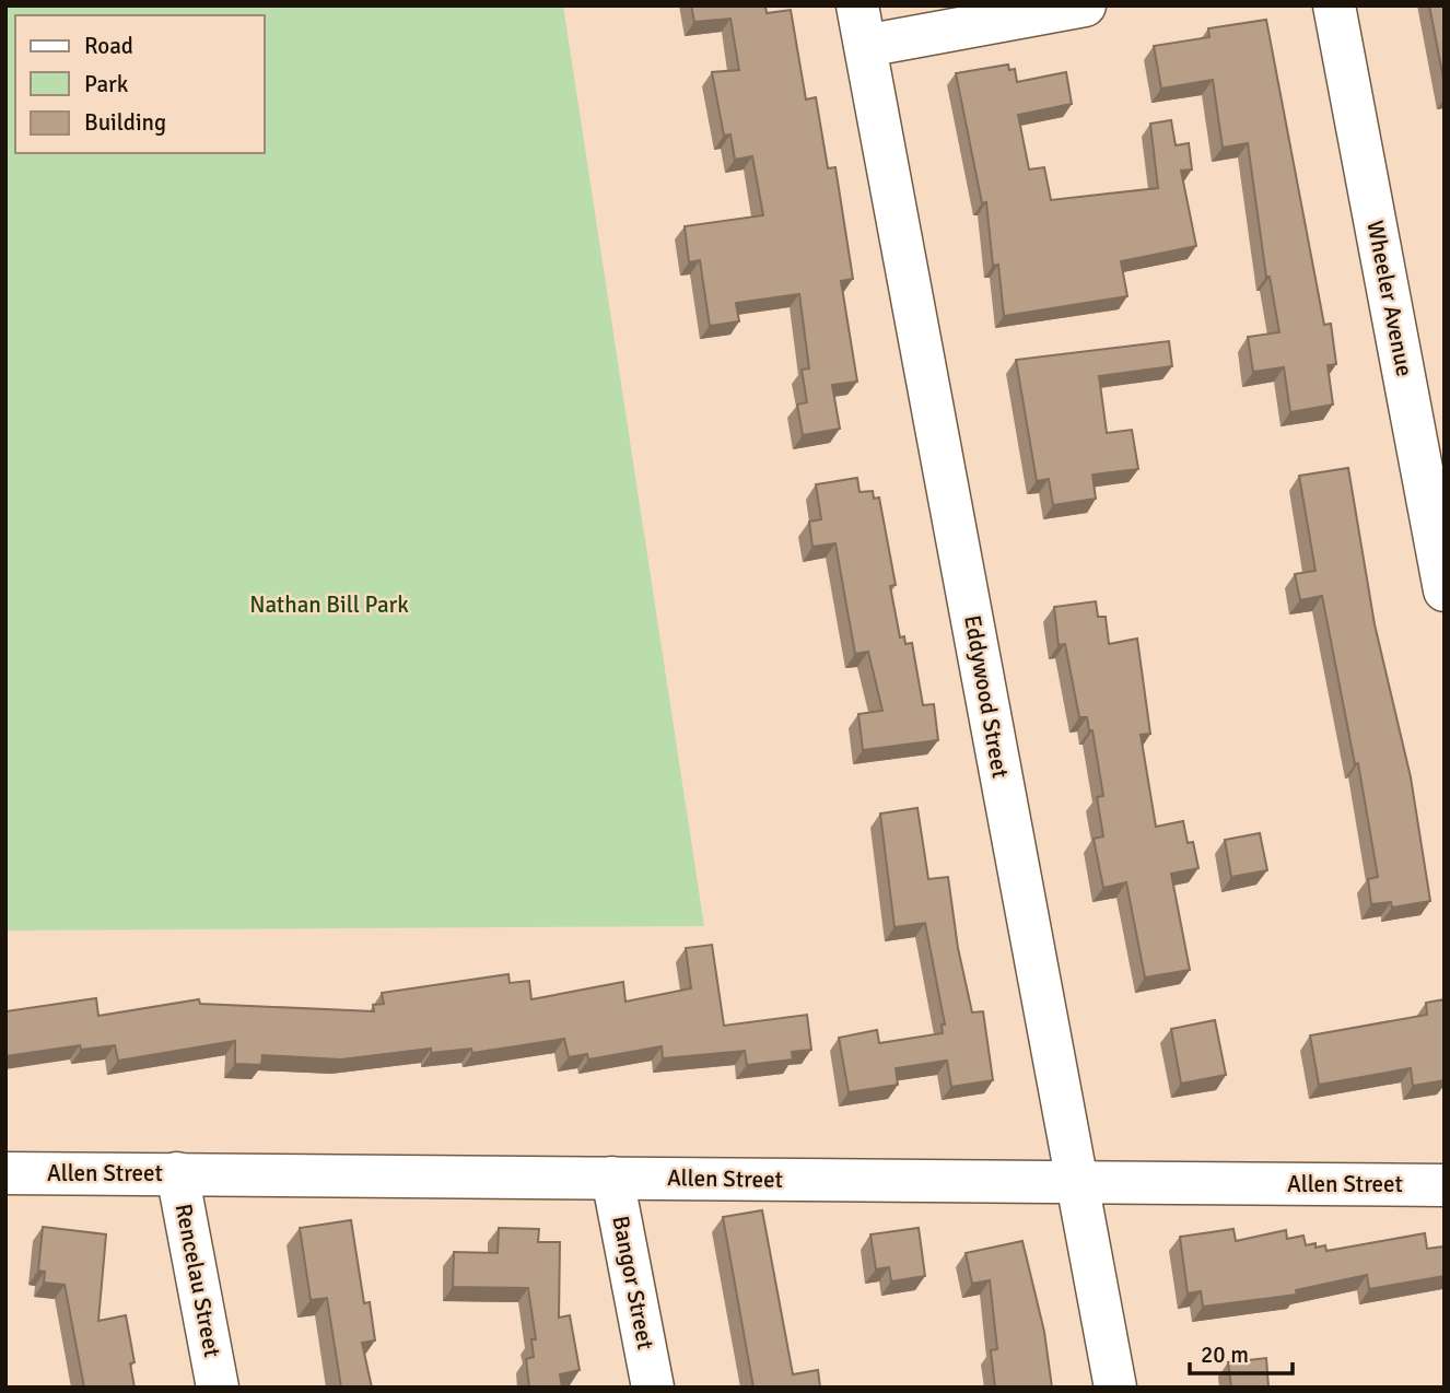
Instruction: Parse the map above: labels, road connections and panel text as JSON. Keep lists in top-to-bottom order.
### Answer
{
  "streets": {
    "street": [
      "Wheeler Avenue",
      "Eddywood Street",
      "Allen Street",
      "Rencelau Street",
      "Bangor Street"
    ]
  },
  "crossings": [
    ["Eddywood Street", "Allen Street"],
    ["Allen Street", "Rencelau Street"],
    ["Allen Street", "Bangor Street"]
  ],
  "parks": ["Nathan Bill Park"],
  "legend": ["Road", "Park", "Building"],
  "scale_bar": "20 m"
}
